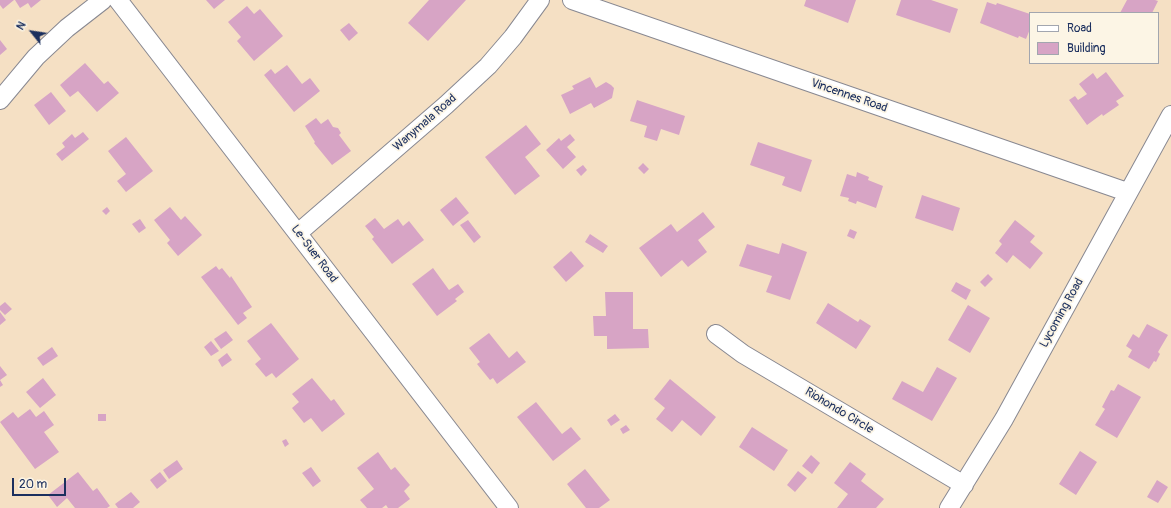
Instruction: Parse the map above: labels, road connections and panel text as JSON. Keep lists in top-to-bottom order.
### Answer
{
  "streets": {
    "street": [
      "Vincennes Road",
      "Wanymala Road",
      "Le-Suer Road",
      "Lycoming Road",
      "Riohondo Circle"
    ]
  },
  "crossings": [
    ["Vincennes Road", "Lycoming Road"],
    ["Wanymala Road", "Le-Suer Road"],
    ["Lycoming Road", "Riohondo Circle"]
  ],
  "legend": ["Road", "Building"],
  "scale_bar": "20 m",
  "north": "top left"
}
